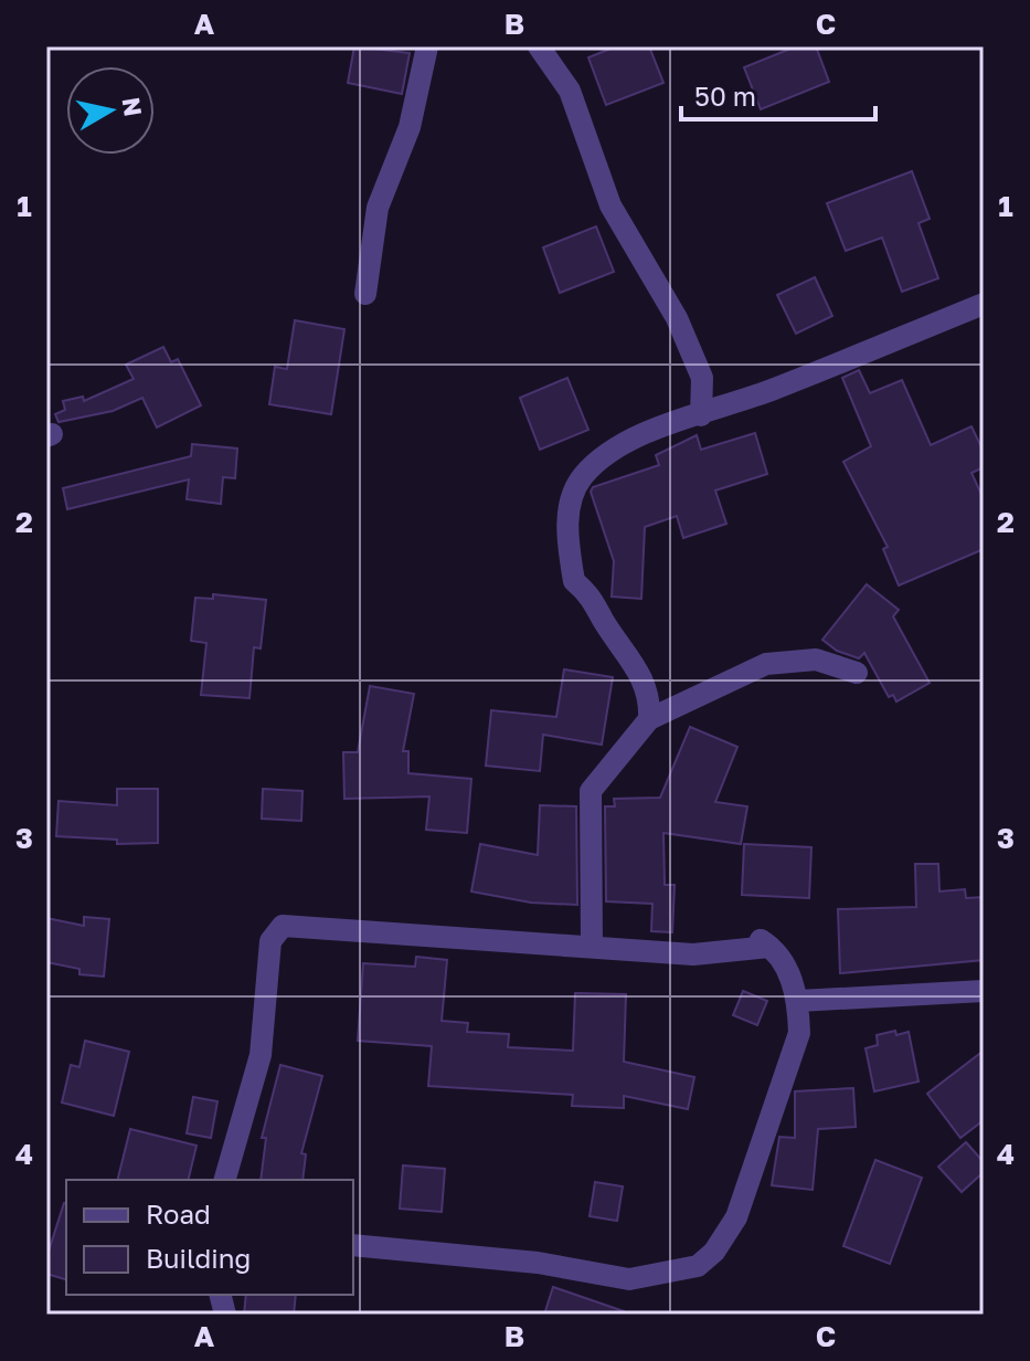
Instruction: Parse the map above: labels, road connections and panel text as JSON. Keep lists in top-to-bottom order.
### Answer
{
  "legend": ["Road", "Building"],
  "scale_bar": "50 m",
  "north": "right",
  "grid": {
    "columns": ["A", "B", "C"],
    "rows": [
      "1",
      "2",
      "3",
      "4"
    ]
  }
}
